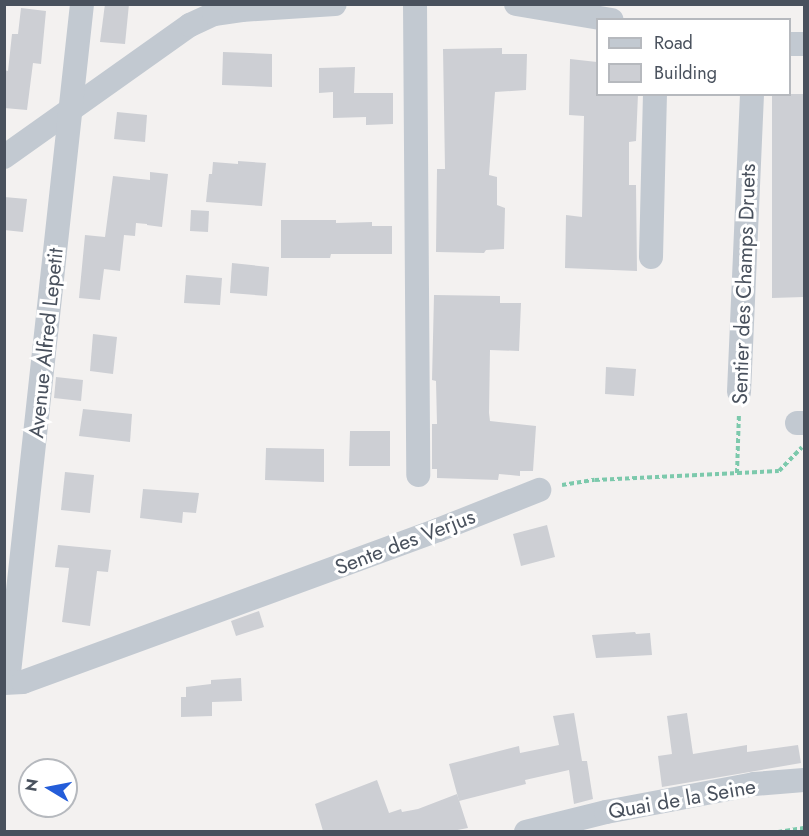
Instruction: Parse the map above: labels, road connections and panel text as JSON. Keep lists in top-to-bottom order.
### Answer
{
  "streets": {
    "street": [
      "Sentier des Champs Druets",
      "Avenue Alfred Lepetit",
      "Sente des Verjus",
      "Quai de la Seine"
    ]
  },
  "crossings": [
    ["Avenue Alfred Lepetit", "Sente des Verjus"]
  ],
  "legend": ["Road", "Building"],
  "north": "left"
}
